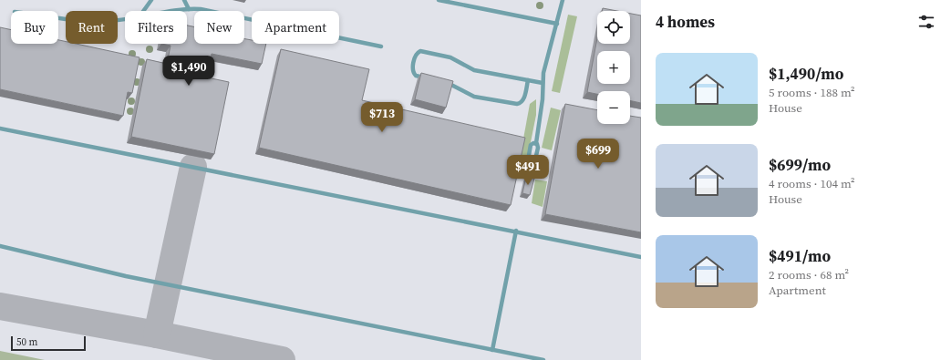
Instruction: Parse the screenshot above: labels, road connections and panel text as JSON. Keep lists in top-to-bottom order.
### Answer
{
  "scale_bar": "50 m",
  "page": {
    "heading": "4 homes",
    "map_buttons": ["+", "−"],
    "chip": [
      "Buy",
      "Rent",
      "Filters",
      "New",
      "Apartment"
    ],
    "list": [
      {
        "name": "$1,490/mo",
        "note": "5 rooms · 188 m² · House"
      },
      {
        "name": "$699/mo",
        "note": "4 rooms · 104 m² · House"
      },
      {
        "name": "$491/mo",
        "note": "2 rooms · 68 m² · Apartment"
      }
    ],
    "price": [
      "$1,490",
      "$713",
      "$699",
      "$491"
    ],
    "scale": "50 m"
  }
}
